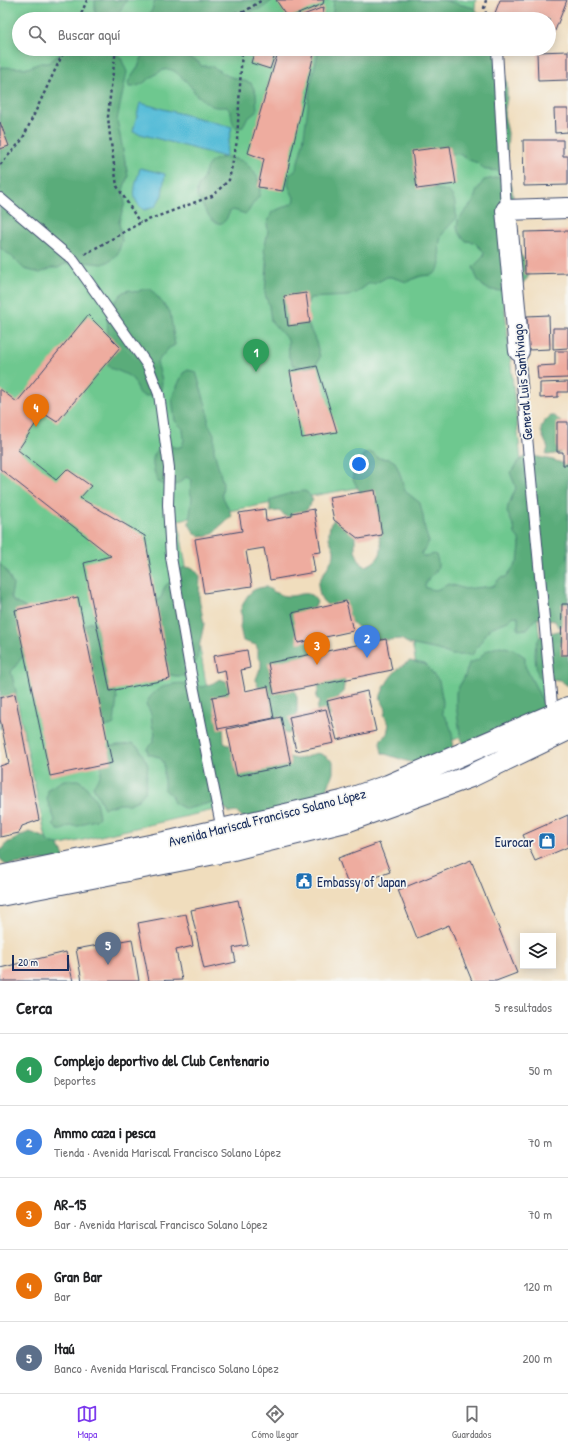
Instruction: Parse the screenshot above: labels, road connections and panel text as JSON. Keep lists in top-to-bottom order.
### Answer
{
  "streets": {
    "highway": ["Avenida Mariscal Francisco Solano López"],
    "street": ["General Luis Santiviago"]
  },
  "crossings": [
    ["General Luis Santiviago", "Avenida Mariscal Francisco Solano López"]
  ],
  "places": {
    "shop": ["Eurocar"],
    "public building": ["Embassy of Japan"]
  },
  "scale_bar": "20 m",
  "page": {
    "search": "Buscar aquí",
    "pins": [
      "1",
      "4",
      "2",
      "3",
      "5"
    ],
    "scale": "20 m",
    "heading": ["Cerca", "5 resultados"],
    "list": [
      {
        "mark": "1",
        "name": "Complejo deportivo del Club Centenario",
        "note": "Deportes",
        "value": "50 m"
      },
      {
        "mark": "2",
        "name": "Ammo caza i pesca",
        "note": "Tienda · Avenida Mariscal Francisco Solano López",
        "value": "70 m"
      },
      {
        "mark": "3",
        "name": "AR-15",
        "note": "Bar · Avenida Mariscal Francisco Solano López",
        "value": "70 m"
      },
      {
        "mark": "4",
        "name": "Gran Bar",
        "note": "Bar",
        "value": "120 m"
      },
      {
        "mark": "5",
        "name": "Itaú",
        "note": "Banco · Avenida Mariscal Francisco Solano López",
        "value": "200 m"
      }
    ],
    "nav": ["Mapa", "Cómo llegar", "Guardados"]
  }
}
